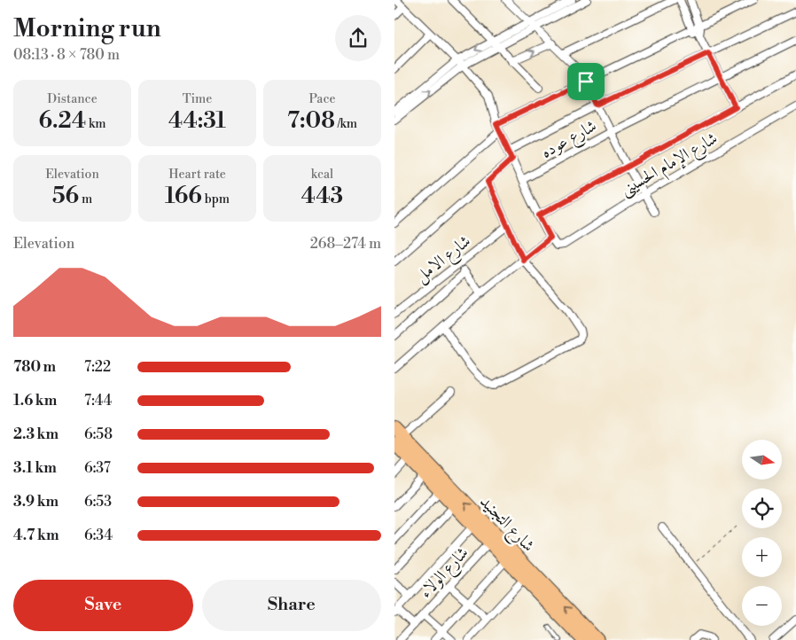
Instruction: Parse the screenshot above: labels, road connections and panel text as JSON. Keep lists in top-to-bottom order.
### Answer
{
  "streets": {
    "highway": ["شارع التجنيد"],
    "street": [
      "شارع عوده",
      "شارع الإمام الحسينى",
      "شارع الامل",
      "شارع الولاء"
    ]
  },
  "crossings": [
    ["شارع التجنيد", "شارع الولاء"]
  ],
  "north": "right",
  "page": {
    "heading": ["Morning run", "08:13 · 8 × 780 m"],
    "stats": [
      ["Distance", "6.24 km"],
      ["Time", "44:31"],
      ["Pace", "7:08 /km"],
      ["Elevation", "56 m"],
      ["Heart rate", "166 bpm"],
      ["kcal", "443"]
    ],
    "chart": ["Elevation", "268–274 m"],
    "list": [
      {
        "name": "780 m",
        "note": "7:22"
      },
      {
        "name": "1.6 km",
        "note": "7:44"
      },
      {
        "name": "2.3 km",
        "note": "6:58"
      },
      {
        "name": "3.1 km",
        "note": "6:37"
      },
      {
        "name": "3.9 km",
        "note": "6:53"
      },
      {
        "name": "4.7 km",
        "note": "6:34"
      }
    ],
    "map_buttons": ["+", "−"],
    "buttons": ["Save", "Share"]
  }
}
